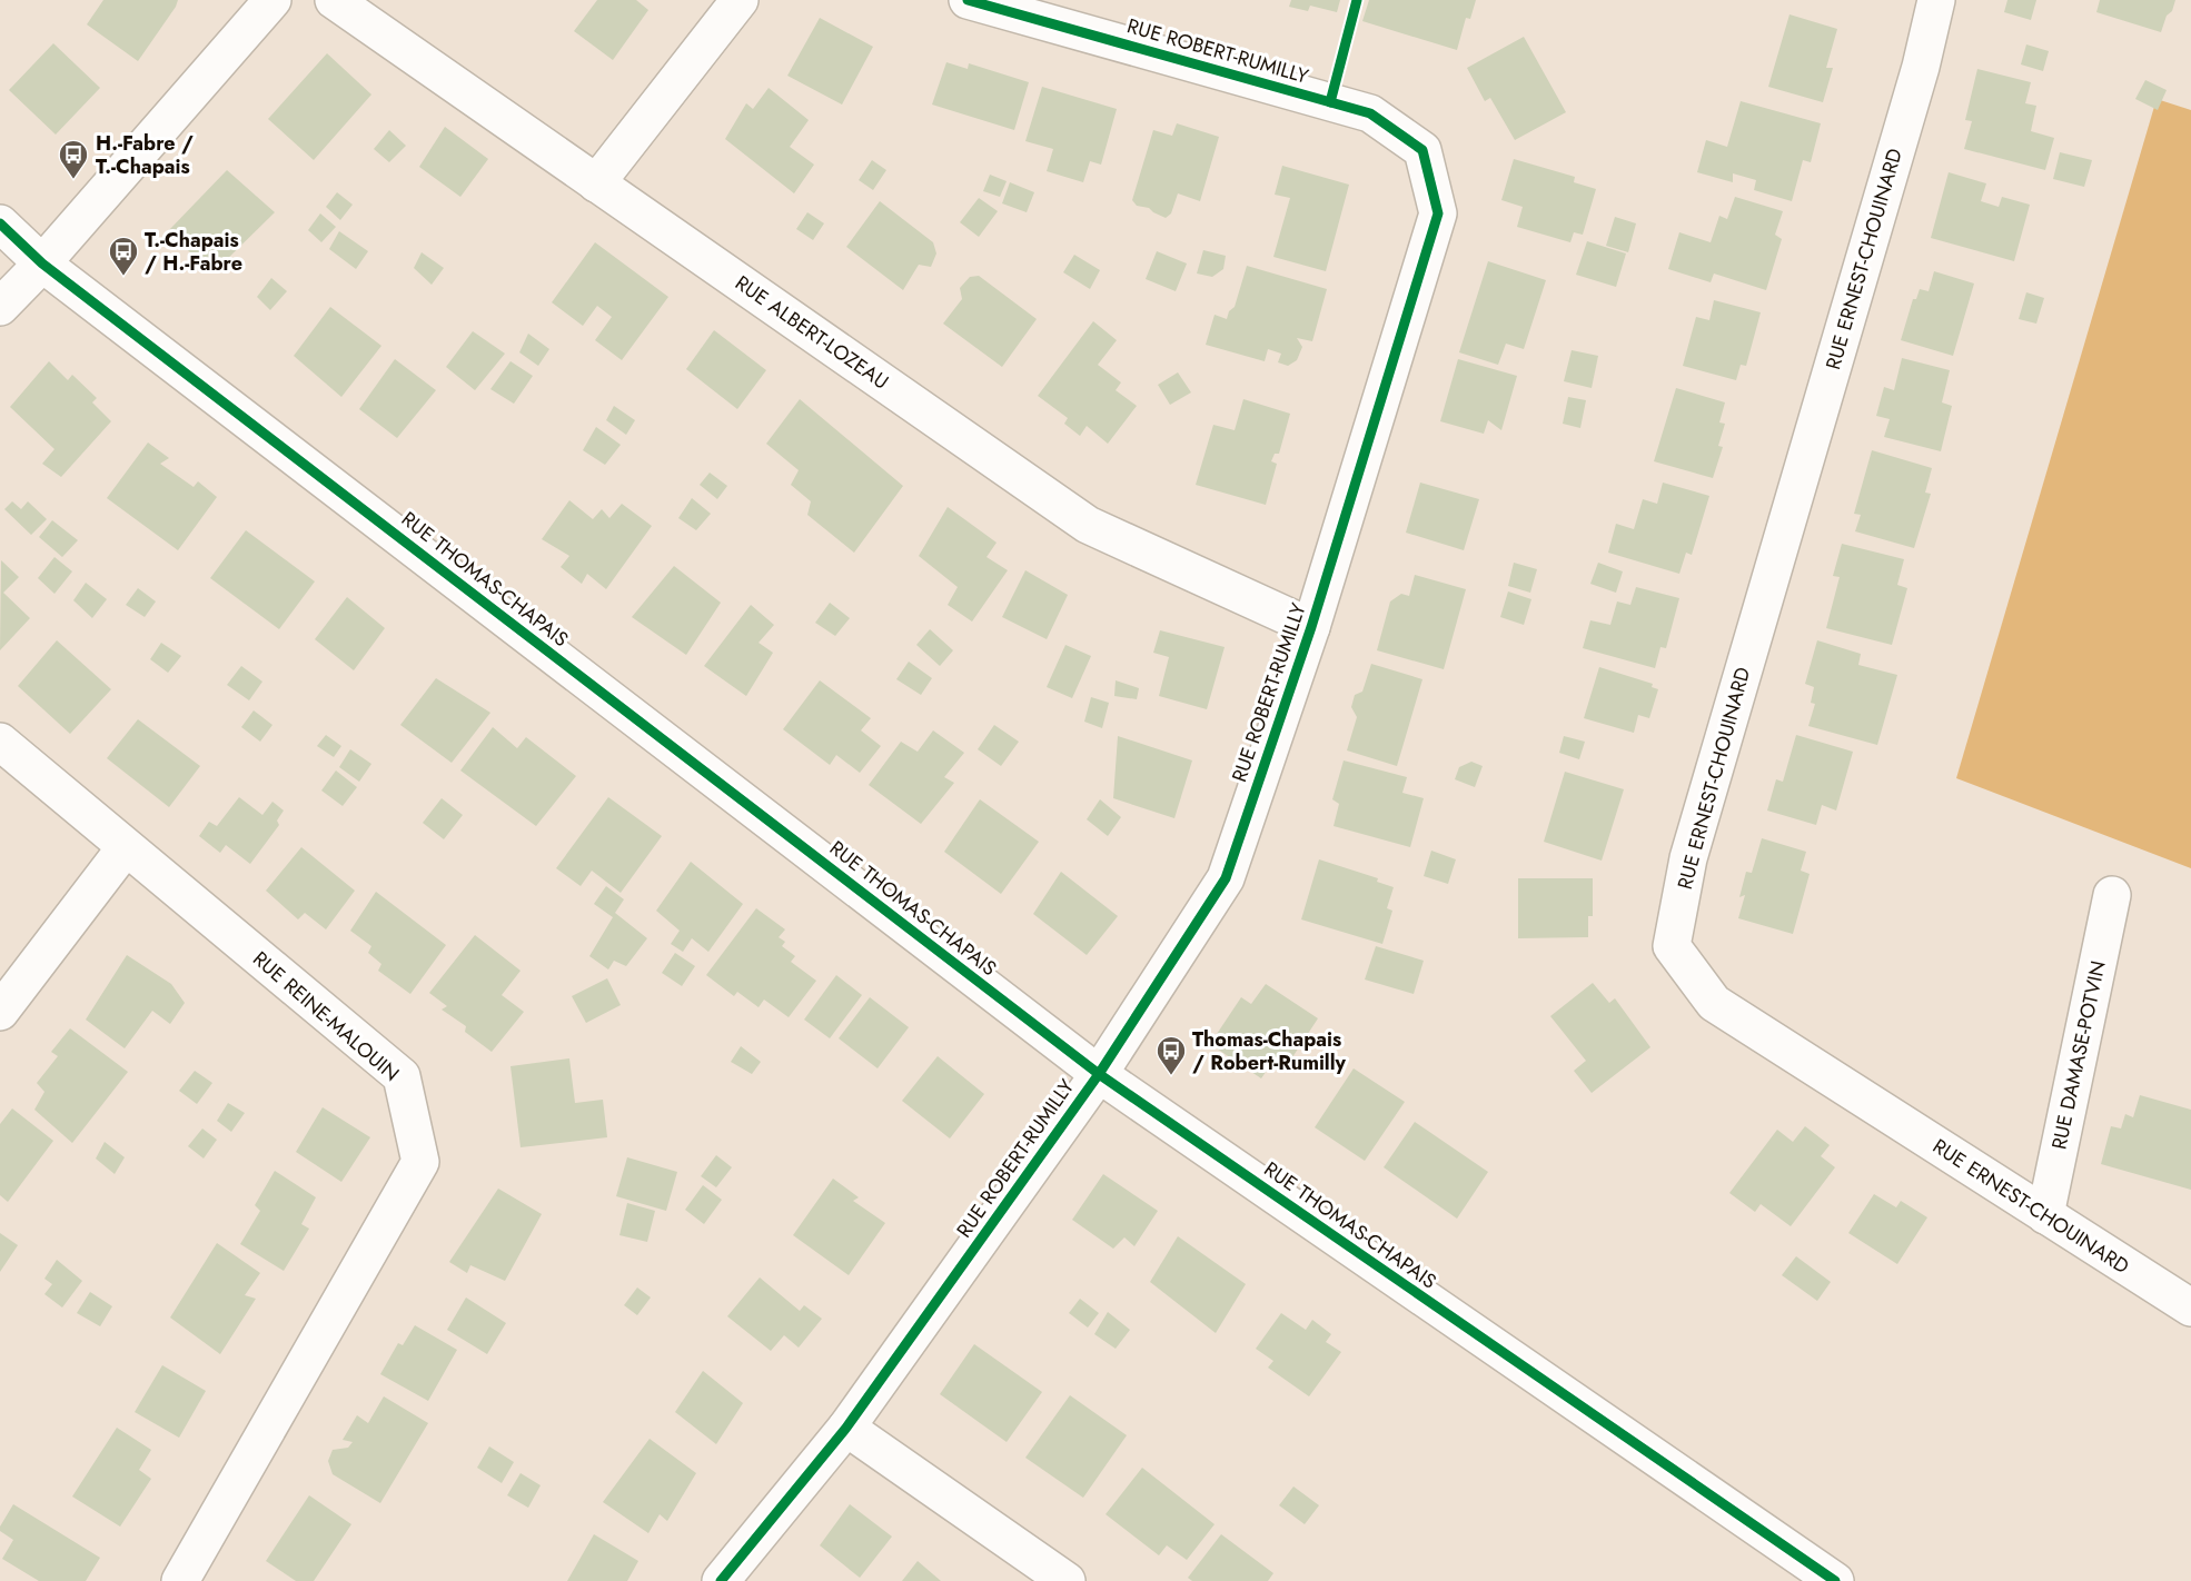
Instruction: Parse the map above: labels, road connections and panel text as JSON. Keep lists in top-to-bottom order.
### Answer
{
  "streets": {
    "street": [
      "RUE ROBERT-RUMILLY",
      "RUE ERNEST-CHOUINARD",
      "RUE ALBERT-LOZEAU",
      "RUE THOMAS-CHAPAIS",
      "RUE REINE-MALOUIN",
      "RUE DAMASE-POTVIN"
    ]
  },
  "crossings": [
    ["RUE ROBERT-RUMILLY", "RUE ALBERT-LOZEAU"],
    ["RUE ROBERT-RUMILLY", "RUE THOMAS-CHAPAIS"],
    ["RUE ERNEST-CHOUINARD", "RUE DAMASE-POTVIN"]
  ],
  "places": {
    "bus stop": ["H.-Fabre / T.-Chapais", "T.-Chapais / H.-Fabre", "Thomas-Chapais / Robert-Rumilly"]
  }
}
